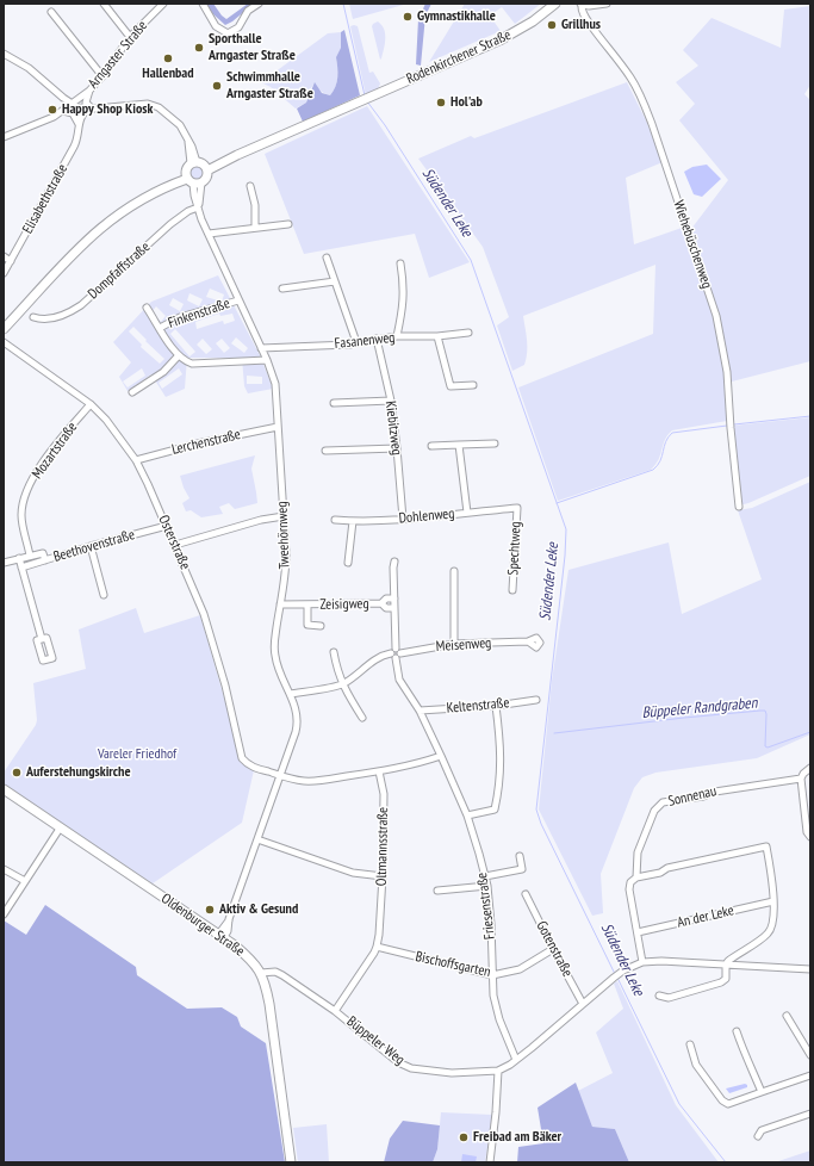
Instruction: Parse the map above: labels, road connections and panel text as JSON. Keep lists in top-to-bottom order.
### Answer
{
  "streets": {
    "main road": ["Rodenkirchener Straße", "Oldenburger Straße"],
    "street": [
      "Arngaster Straße",
      "Elisabethstraße",
      "Wiehebüschenweg",
      "Dompfaffstraße",
      "Finkenstraße",
      "Fasanenweg",
      "Kiebitzweg",
      "Lerchenstraße",
      "Mozartstraße",
      "Dohlenweg",
      "Tweehörnweg",
      "Osterstraße",
      "Beethovenstraße",
      "Spechtweg",
      "Zeisigweg",
      "Meisenweg",
      "Keltenstraße",
      "Sonnenau",
      "Oltmannsstraße",
      "Friesenstraße",
      "An der Leke",
      "Gotenstraße",
      "Bischoffsgarten",
      "Büppeler Weg"
    ]
  },
  "crossings": [
    ["Dompfaffstraße", "Tweehörnweg"],
    ["Finkenstraße", "Tweehörnweg"],
    ["Fasanenweg", "Kiebitzweg"],
    ["Fasanenweg", "Tweehörnweg"],
    ["Kiebitzweg", "Dohlenweg"],
    ["Lerchenstraße", "Tweehörnweg"],
    ["Lerchenstraße", "Osterstraße"],
    ["Mozartstraße", "Osterstraße"],
    ["Dohlenweg", "Spechtweg"],
    ["Tweehörnweg", "Osterstraße"],
    ["Tweehörnweg", "Zeisigweg"],
    ["Tweehörnweg", "Meisenweg"],
    ["Tweehörnweg", "Oldenburger Straße"],
    ["Osterstraße", "Beethovenstraße"],
    ["Zeisigweg", "Friesenstraße"],
    ["Meisenweg", "Friesenstraße"],
    ["Keltenstraße", "Friesenstraße"],
    ["Sonnenau", "An der Leke"],
    ["Oltmannsstraße", "Bischoffsgarten"],
    ["Oltmannsstraße", "Büppeler Weg"],
    ["Friesenstraße", "Bischoffsgarten"],
    ["Friesenstraße", "Büppeler Weg"],
    ["Oldenburger Straße", "Büppeler Weg"],
    ["Gotenstraße", "Bischoffsgarten"],
    ["Gotenstraße", "Büppeler Weg"]
  ],
  "water": ["Südender Leke", "Büppeler Randgraben"],
  "parks": ["Vareler Friedhof"],
  "places": [
    "Gymnastikhalle",
    "Grillhus",
    "Sporthalle Arngaster Straße",
    "Hallenbad",
    "Schwimmhalle Arngaster Straße",
    "Hol'ab",
    "Happy Shop Kiosk",
    "Auferstehungskirche",
    "Aktiv & Gesund",
    "Freibad am Bäker"
  ]
}
